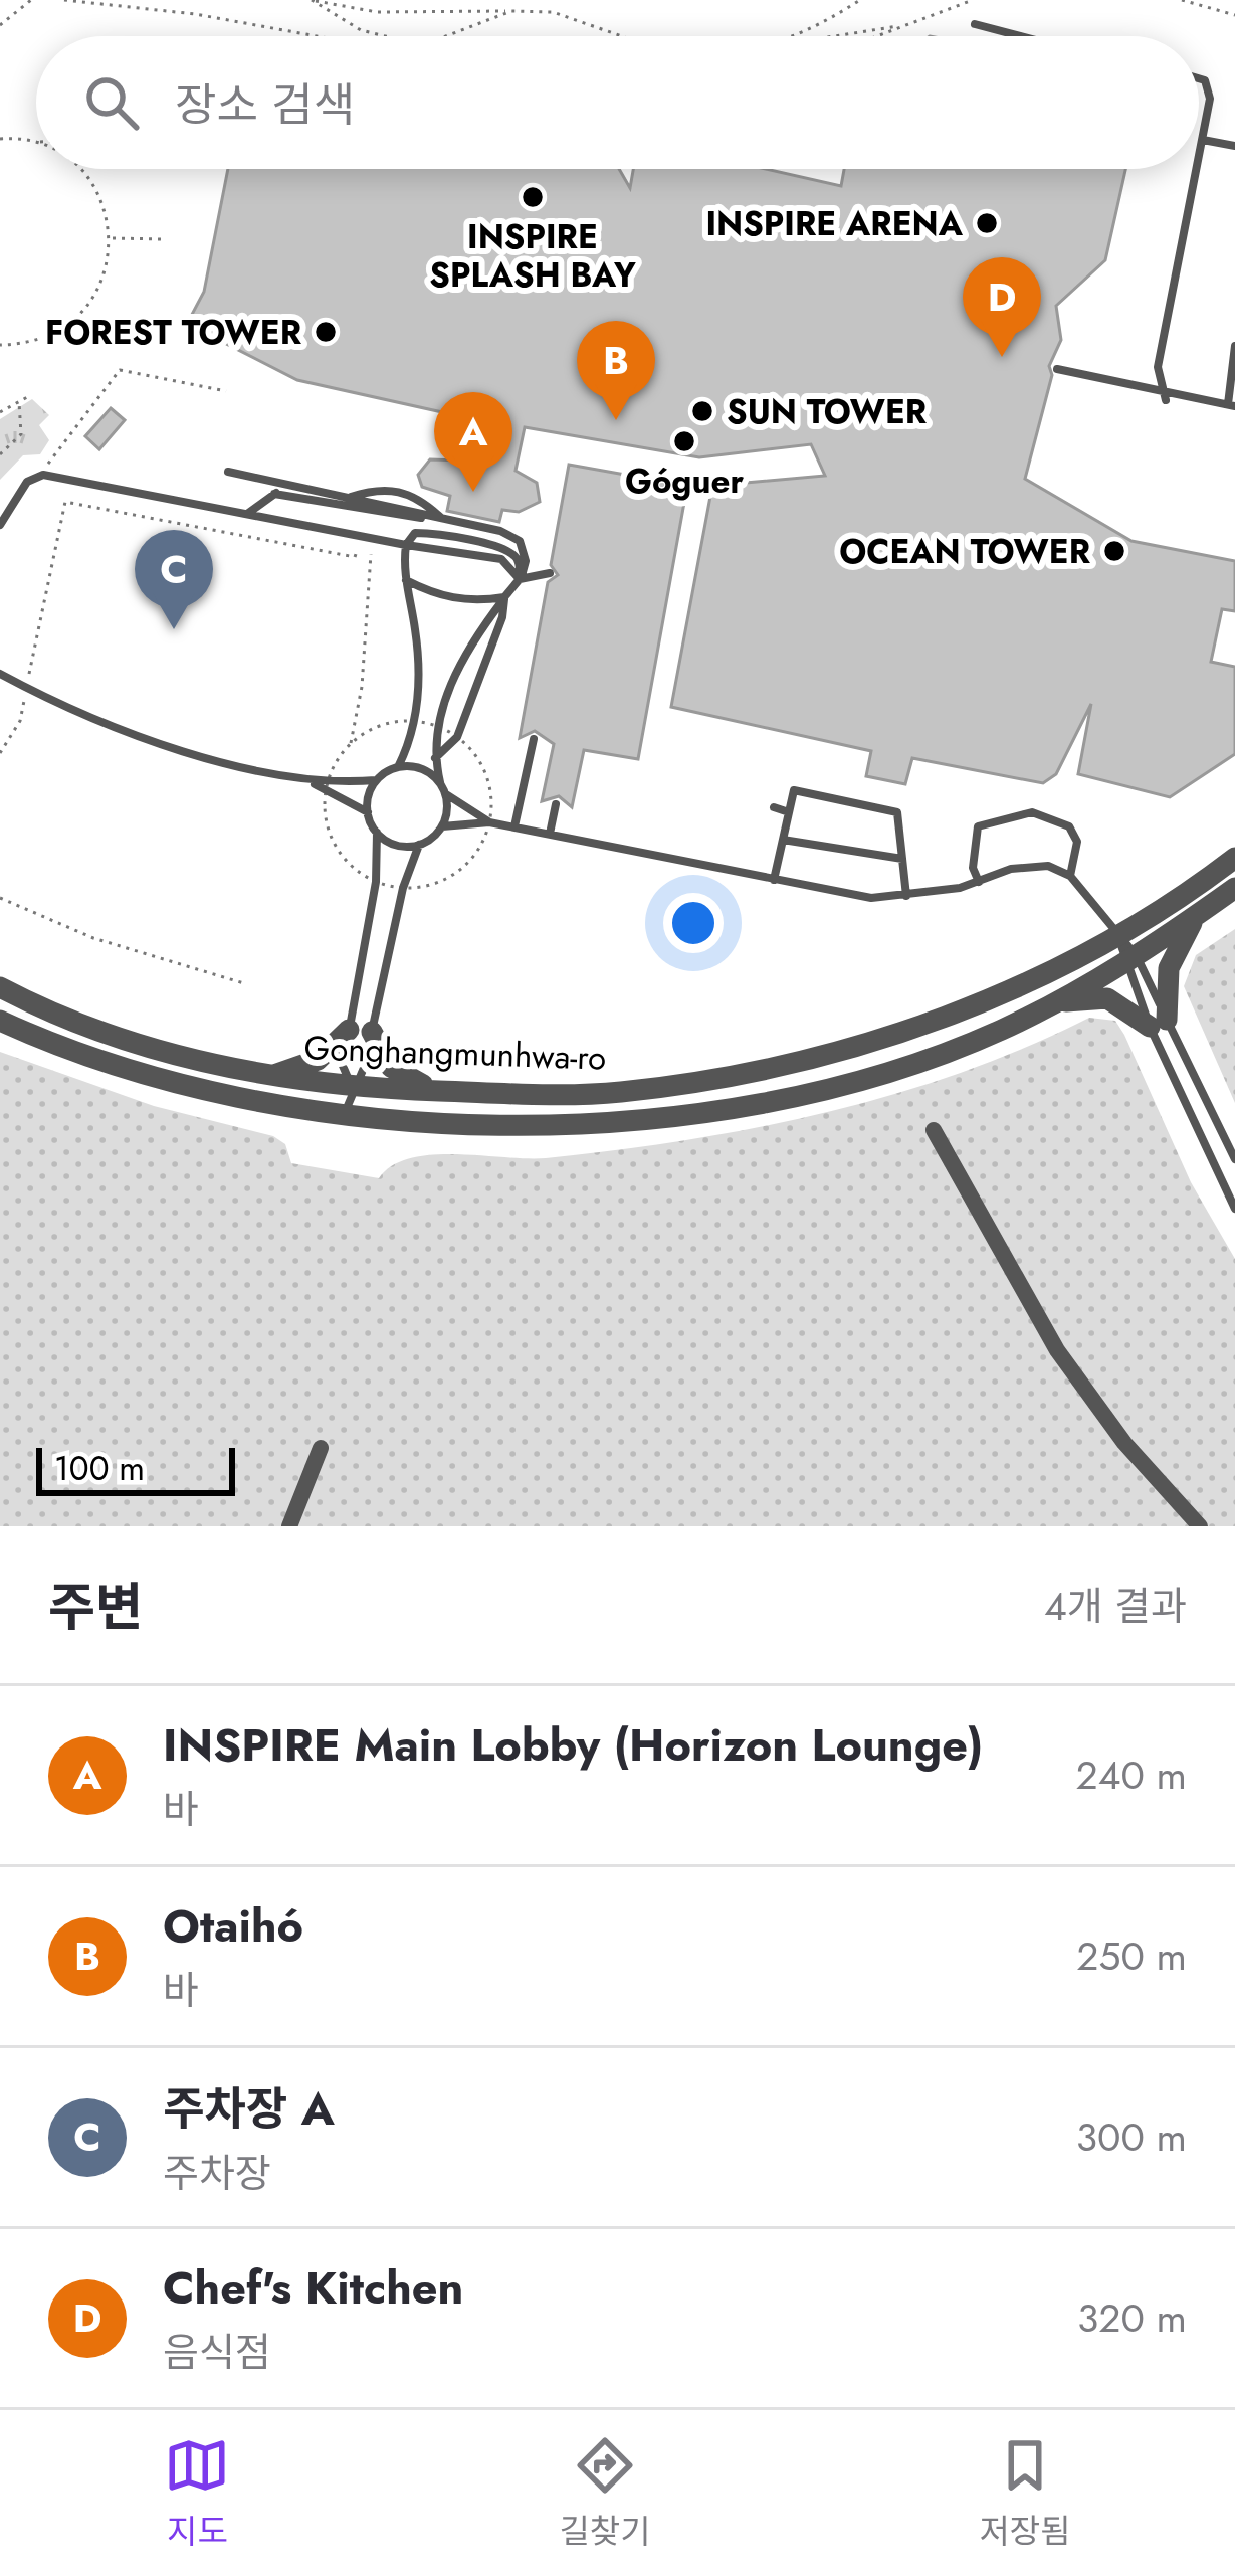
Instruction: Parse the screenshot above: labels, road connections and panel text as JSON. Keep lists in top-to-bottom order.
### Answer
{
  "streets": {
    "street": ["Gonghangmunhwa-ro"]
  },
  "places": [
    "INSPIRE SPLASH BAY",
    "INSPIRE ARENA",
    "FOREST TOWER",
    "SUN TOWER",
    "Góguer",
    "OCEAN TOWER"
  ],
  "scale_bar": "100 m",
  "page": {
    "search": "장소 검색",
    "pins": [
      "D",
      "B",
      "A",
      "C"
    ],
    "scale": "100 m",
    "heading": ["주변", "4개 결과"],
    "list": [
      {
        "mark": "A",
        "name": "INSPIRE Main Lobby (Horizon Lounge)",
        "note": "바",
        "value": "240 m"
      },
      {
        "mark": "B",
        "name": "Otaihó",
        "note": "바",
        "value": "250 m"
      },
      {
        "mark": "C",
        "name": "주차장 A",
        "note": "주차장",
        "value": "300 m"
      },
      {
        "mark": "D",
        "name": "Chef's Kitchen",
        "note": "음식점",
        "value": "320 m"
      }
    ],
    "nav": ["지도", "길찾기", "저장됨"]
  }
}
